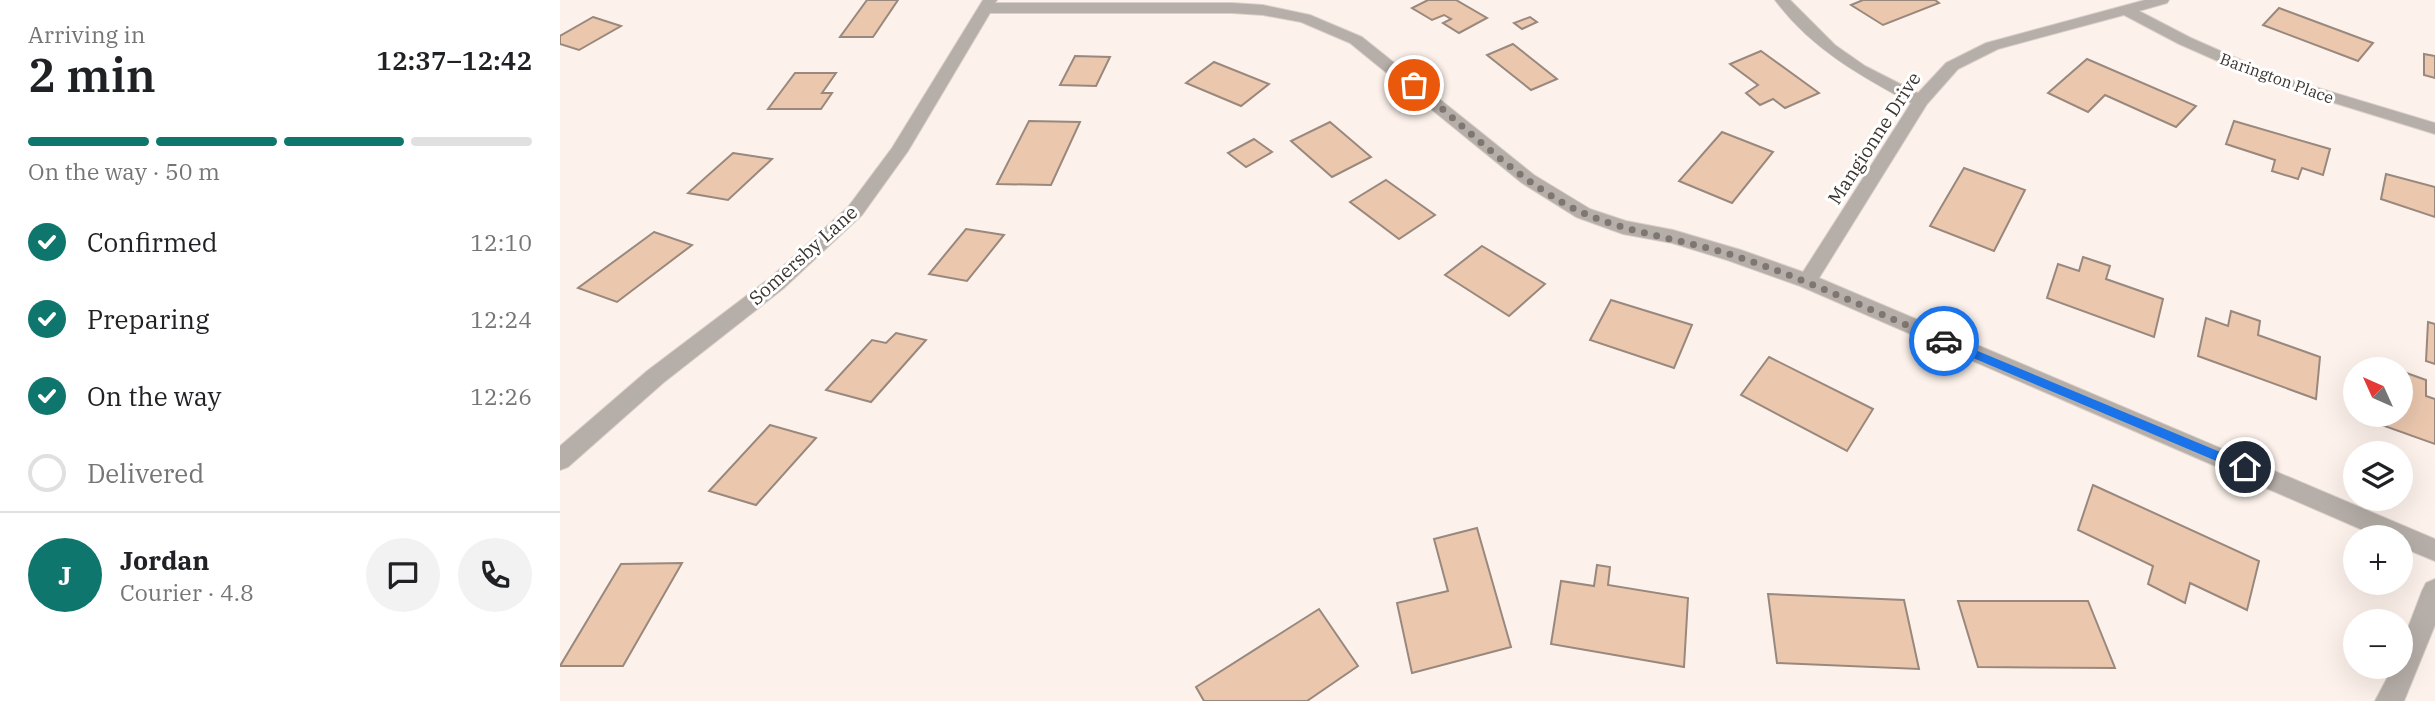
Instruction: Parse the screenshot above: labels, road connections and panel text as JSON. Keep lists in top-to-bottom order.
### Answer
{
  "streets": {
    "street": ["Barington Place", "Mangionne Drive", "Somersby Lane"]
  },
  "crossings": [
    ["Barington Place", "Mangionne Drive"]
  ],
  "north": "top left",
  "page": {
    "heading": ["2 min", "Arriving in", "12:37–12:42"],
    "panel": ["Jordan", "Courier · 4.8"],
    "bar": "On the way · 50 m",
    "list": [
      ["Confirmed", "12:10"],
      ["Preparing", "12:24"],
      ["On the way", "12:26"],
      "Delivered"
    ],
    "map_buttons": ["+", "−"],
    "round": "J"
  }
}
